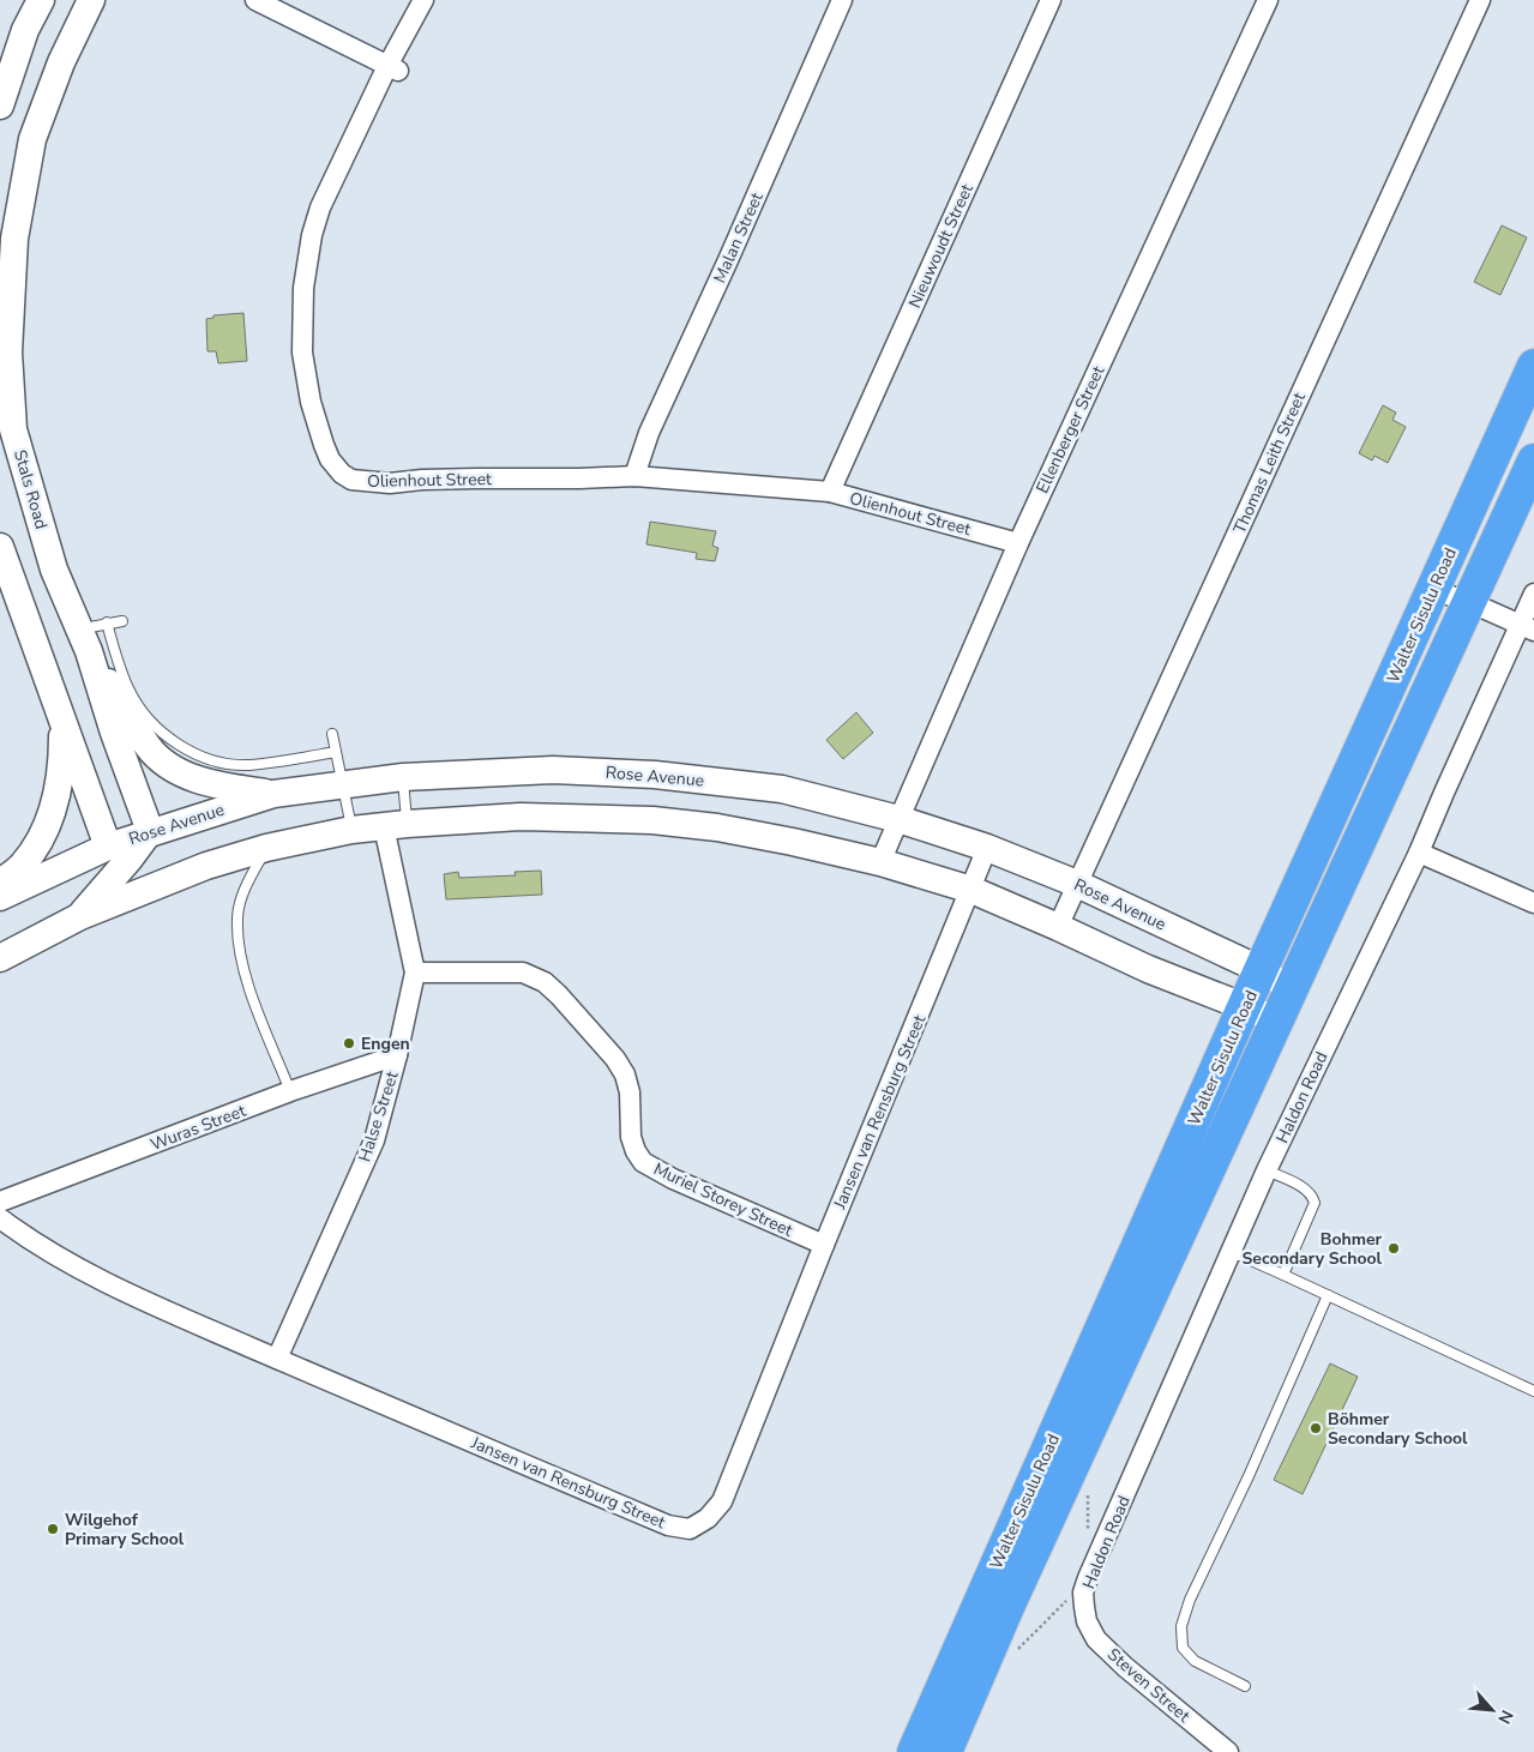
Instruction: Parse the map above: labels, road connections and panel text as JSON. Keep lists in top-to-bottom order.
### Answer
{
  "streets": {
    "highway": ["Walter Sisulu Road"],
    "street": [
      "Malan Street",
      "Nieuwoudt Street",
      "Ellenberger Street",
      "Thomas Leith Street",
      "Olienhout Street",
      "Stals Road",
      "Rose Avenue",
      "Haldon Road",
      "Jansen van Rensburg Street",
      "Halse Street",
      "Wuras Street",
      "Muriel Storey Street",
      "Steven Street"
    ]
  },
  "crossings": [
    ["Malan Street", "Olienhout Street"],
    ["Nieuwoudt Street", "Olienhout Street"],
    ["Ellenberger Street", "Olienhout Street"],
    ["Ellenberger Street", "Rose Avenue"],
    ["Thomas Leith Street", "Rose Avenue"],
    ["Stals Road", "Rose Avenue"],
    ["Walter Sisulu Road", "Rose Avenue"],
    ["Rose Avenue", "Jansen van Rensburg Street"],
    ["Haldon Road", "Steven Street"],
    ["Jansen van Rensburg Street", "Halse Street"],
    ["Jansen van Rensburg Street", "Muriel Storey Street"],
    ["Halse Street", "Wuras Street"],
    ["Halse Street", "Muriel Storey Street"]
  ],
  "places": [
    "Engen",
    "Bohmer Secondary School",
    "Böhmer Secondary School",
    "Wilgehof Primary School"
  ],
  "north": "bottom right"
}
